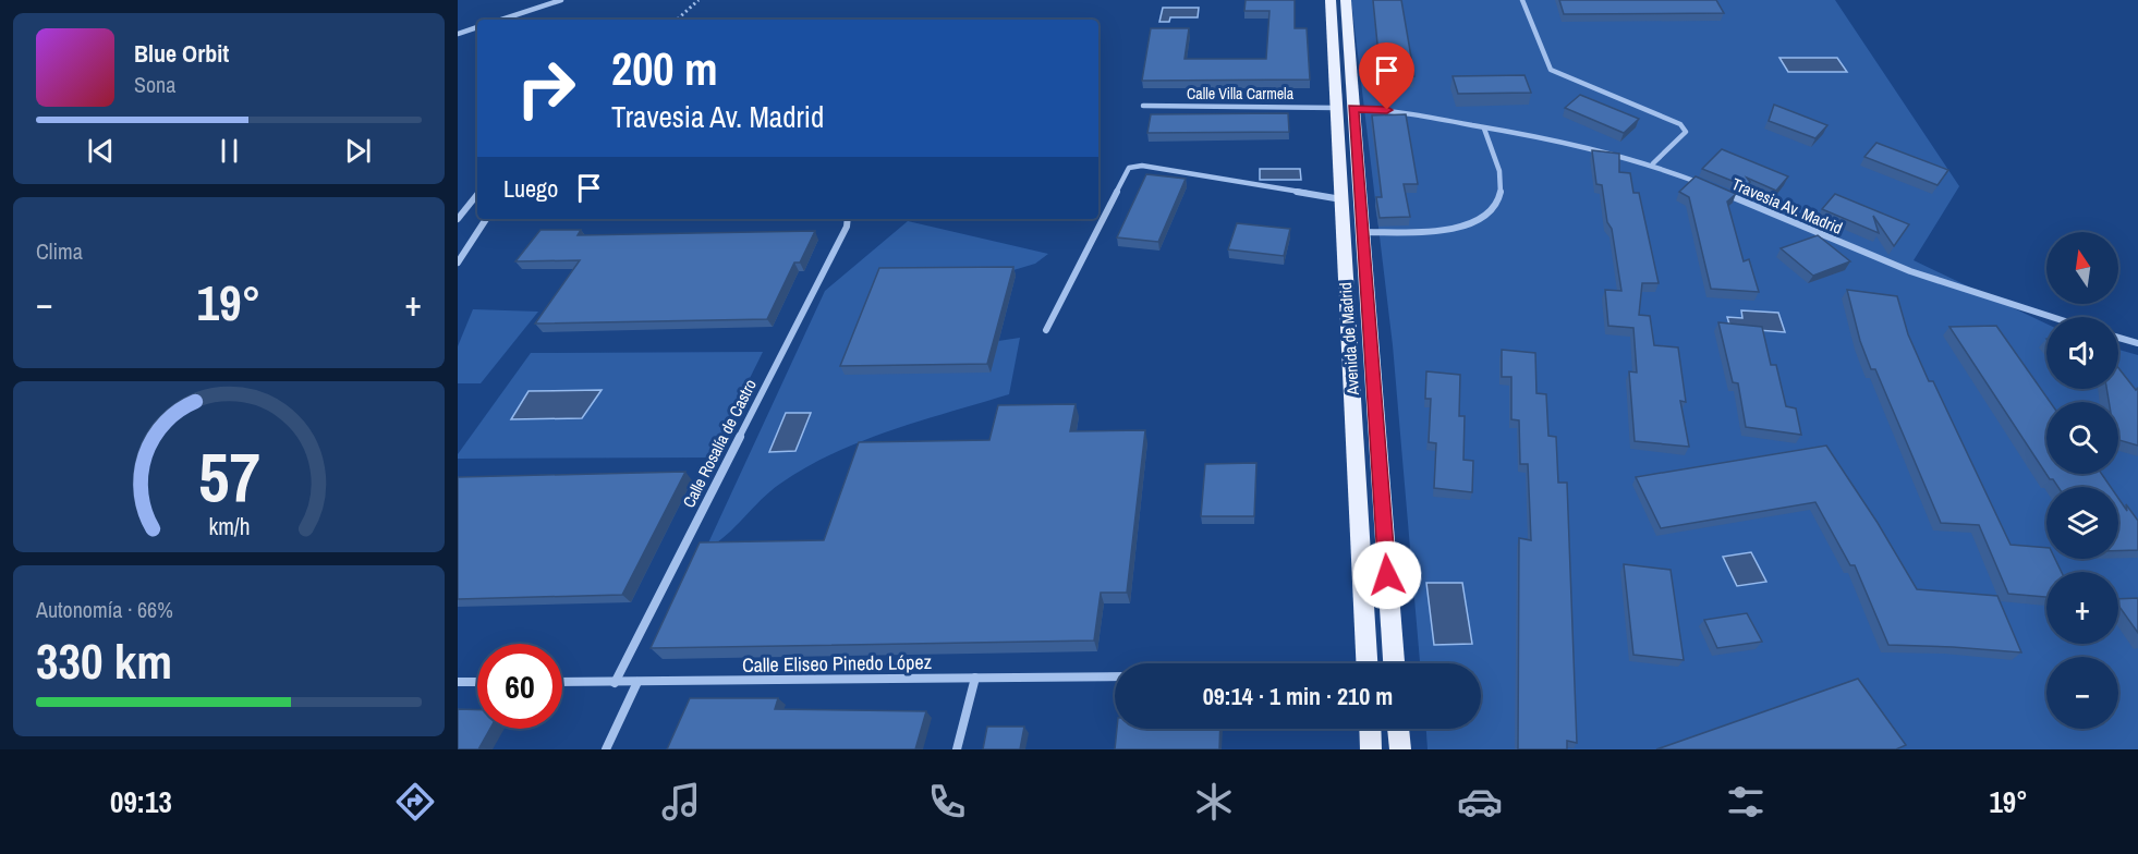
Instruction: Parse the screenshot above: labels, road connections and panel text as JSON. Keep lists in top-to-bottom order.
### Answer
{
  "streets": {
    "main road": ["Avenida de Madrid"],
    "street": [
      "Calle Villa Carmela",
      "Travesia Av. Madrid",
      "Calle Rosalía de Castro",
      "Calle Eliseo Pinedo López"
    ]
  },
  "crossings": [
    ["Calle Villa Carmela", "Avenida de Madrid"],
    ["Travesia Av. Madrid", "Avenida de Madrid"],
    ["Calle Rosalía de Castro", "Calle Eliseo Pinedo López"]
  ],
  "north": "top",
  "page": {
    "turn": ["200 m", "Travesia Av. Madrid"],
    "song": ["Blue Orbit", "Sona"],
    "then": "Luego",
    "tile": [
      "Clima",
      ["Autonomía · 66%", "330 km"]
    ],
    "map_buttons": ["+", "−"],
    "heat": ["−", "19°", "+"],
    "limit": "60",
    "trip": "09:14 · 1 min · 210 m",
    "tabs": ["09:13", "19°"],
    "gauge": ["57", "km/h"]
  }
}
